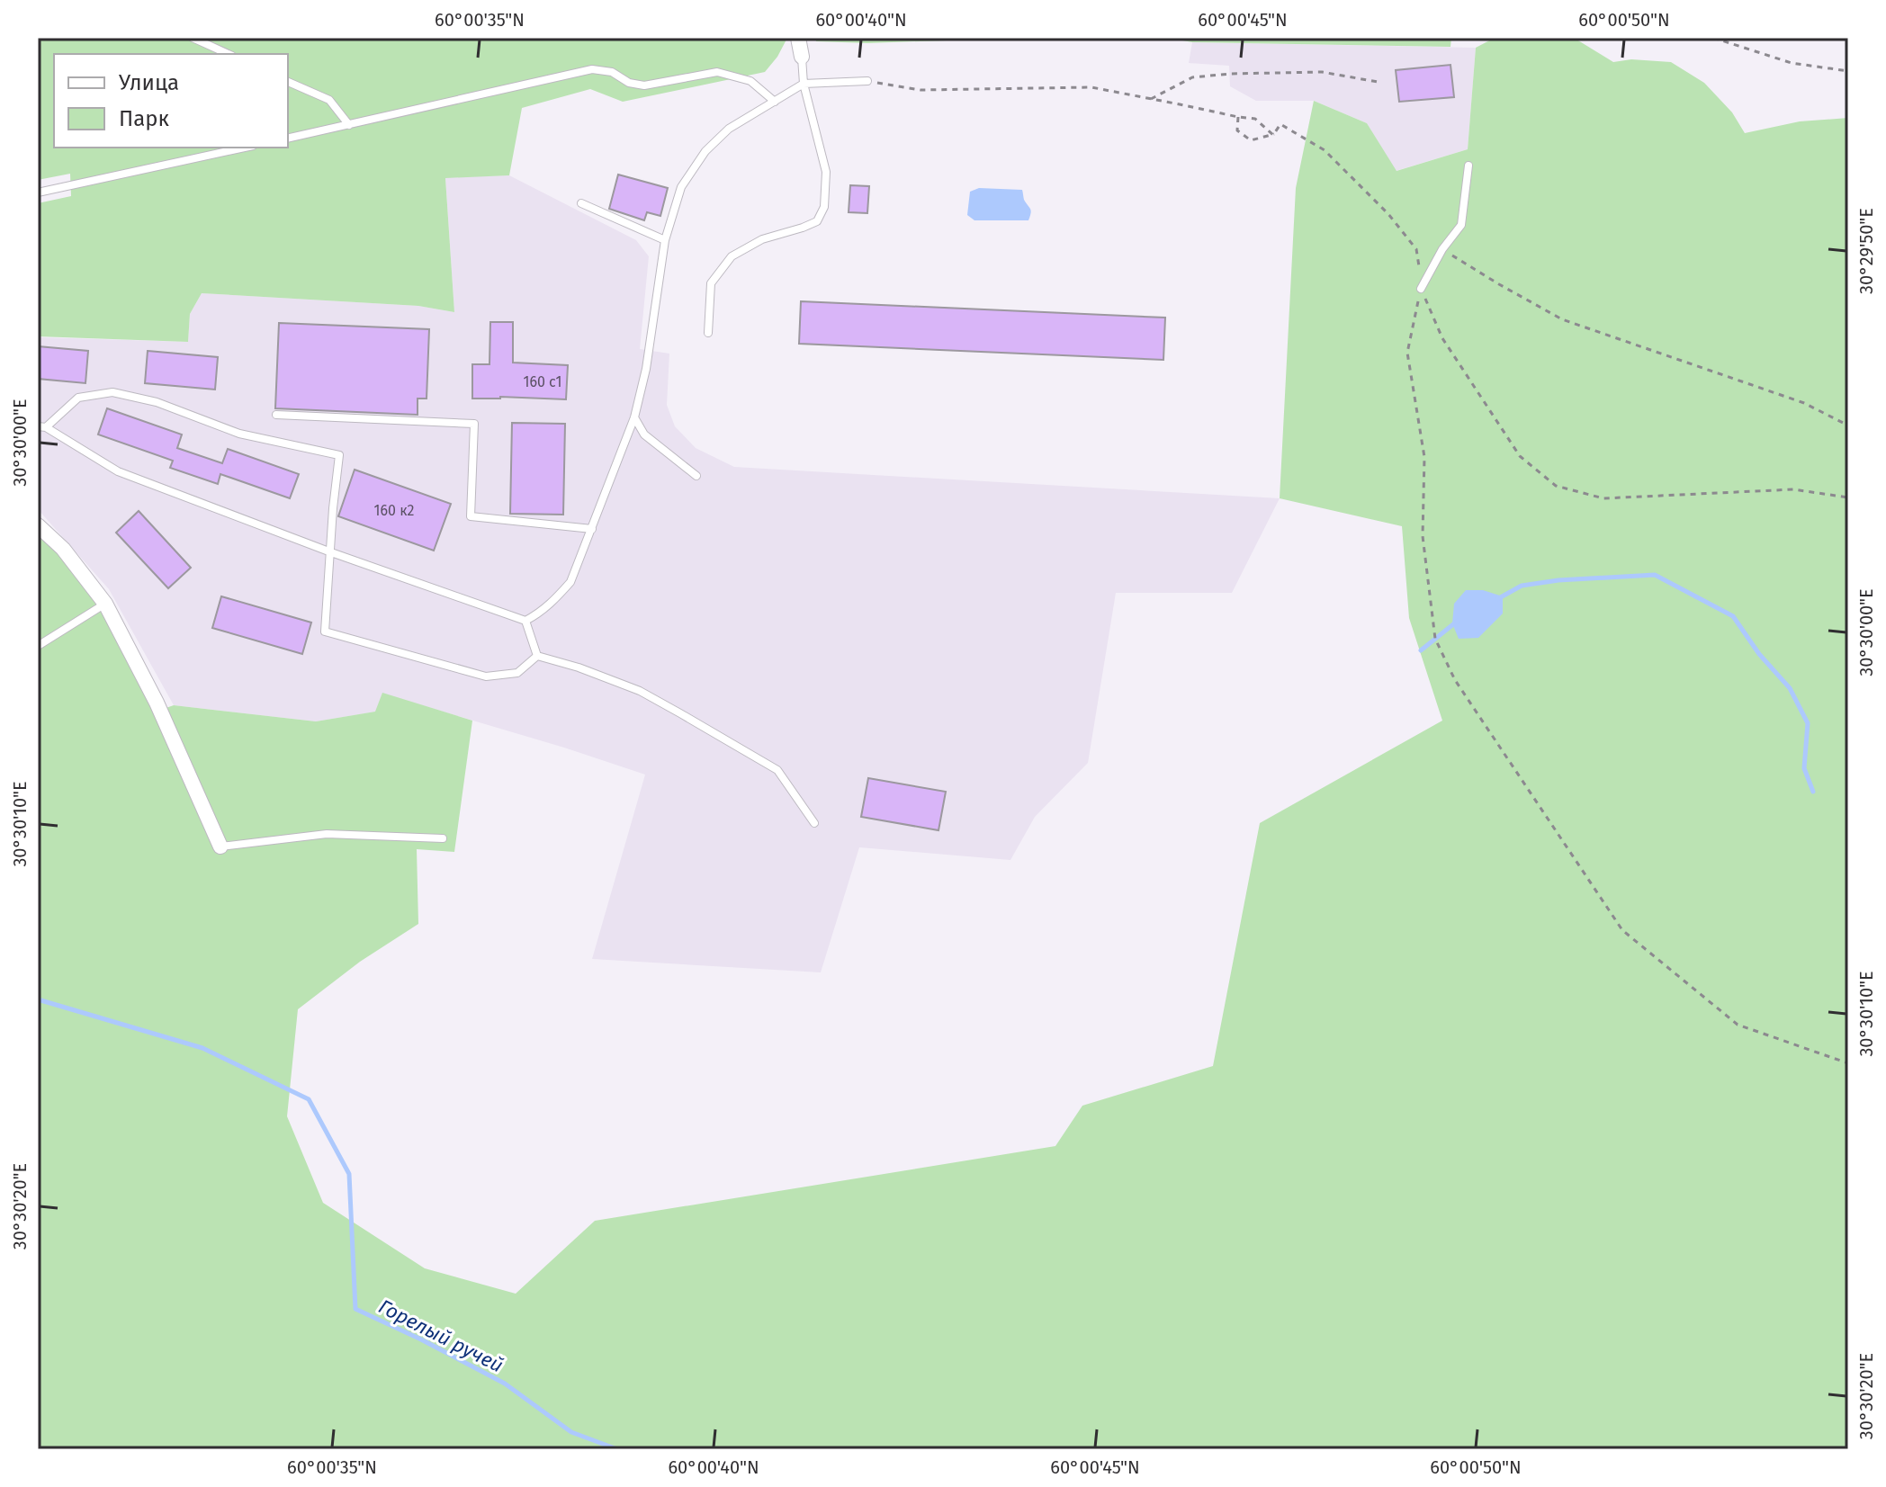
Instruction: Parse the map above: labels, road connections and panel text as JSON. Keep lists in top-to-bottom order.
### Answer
{
  "water": ["Горелый ручей"],
  "house_numbers": ["160 с1", "160 к2"],
  "legend": ["Улица", "Парк"],
  "coordinates": [
    "60°00'35\"N",
    "60°00'40\"N",
    "60°00'45\"N",
    "60°00'50\"N",
    "30°29'50\"E",
    "30°30'00\"E",
    "30°30'10\"E",
    "30°30'20\"E"
  ]
}
